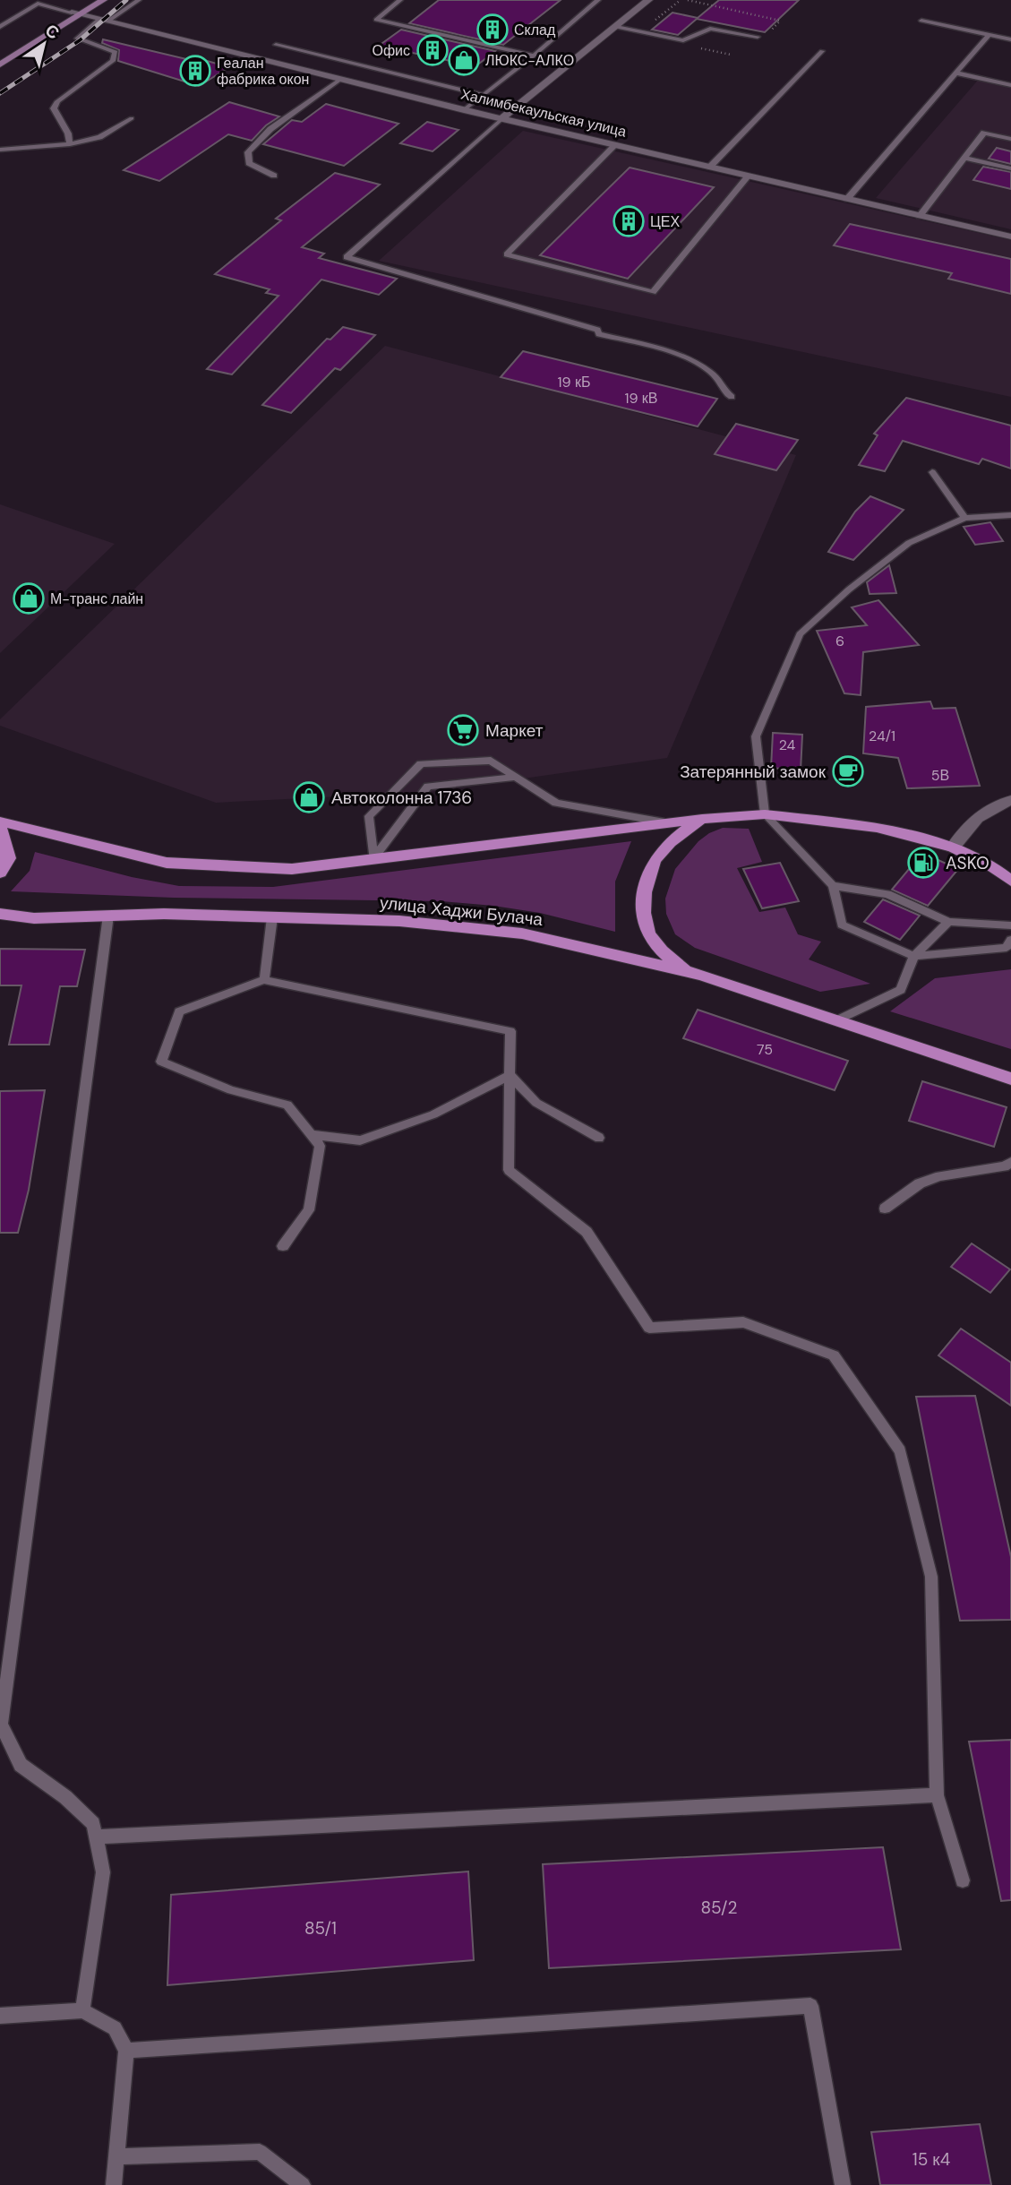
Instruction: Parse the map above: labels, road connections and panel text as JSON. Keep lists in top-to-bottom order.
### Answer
{
  "streets": {
    "main road": ["улица Хаджи Булача"],
    "street": ["Халимбекаульская улица"]
  },
  "places": {
    "building": [
      "Склад",
      "Офис",
      "Геалан фабрика окон",
      "ЦЕХ"
    ],
    "shop": ["ЛЮКС-АЛКО", "М-транс лайн", "Автоколонна 1736"],
    "supermarket": ["Маркет"],
    "cafe": ["Затерянный замок"],
    "fuel station": ["ASKO"]
  },
  "house_numbers": [
    "19 кБ",
    "19 кВ",
    "6",
    "24/1",
    "24",
    "5В",
    "75",
    "85/2",
    "85/1",
    "15 к4"
  ],
  "north": "top right"
}
